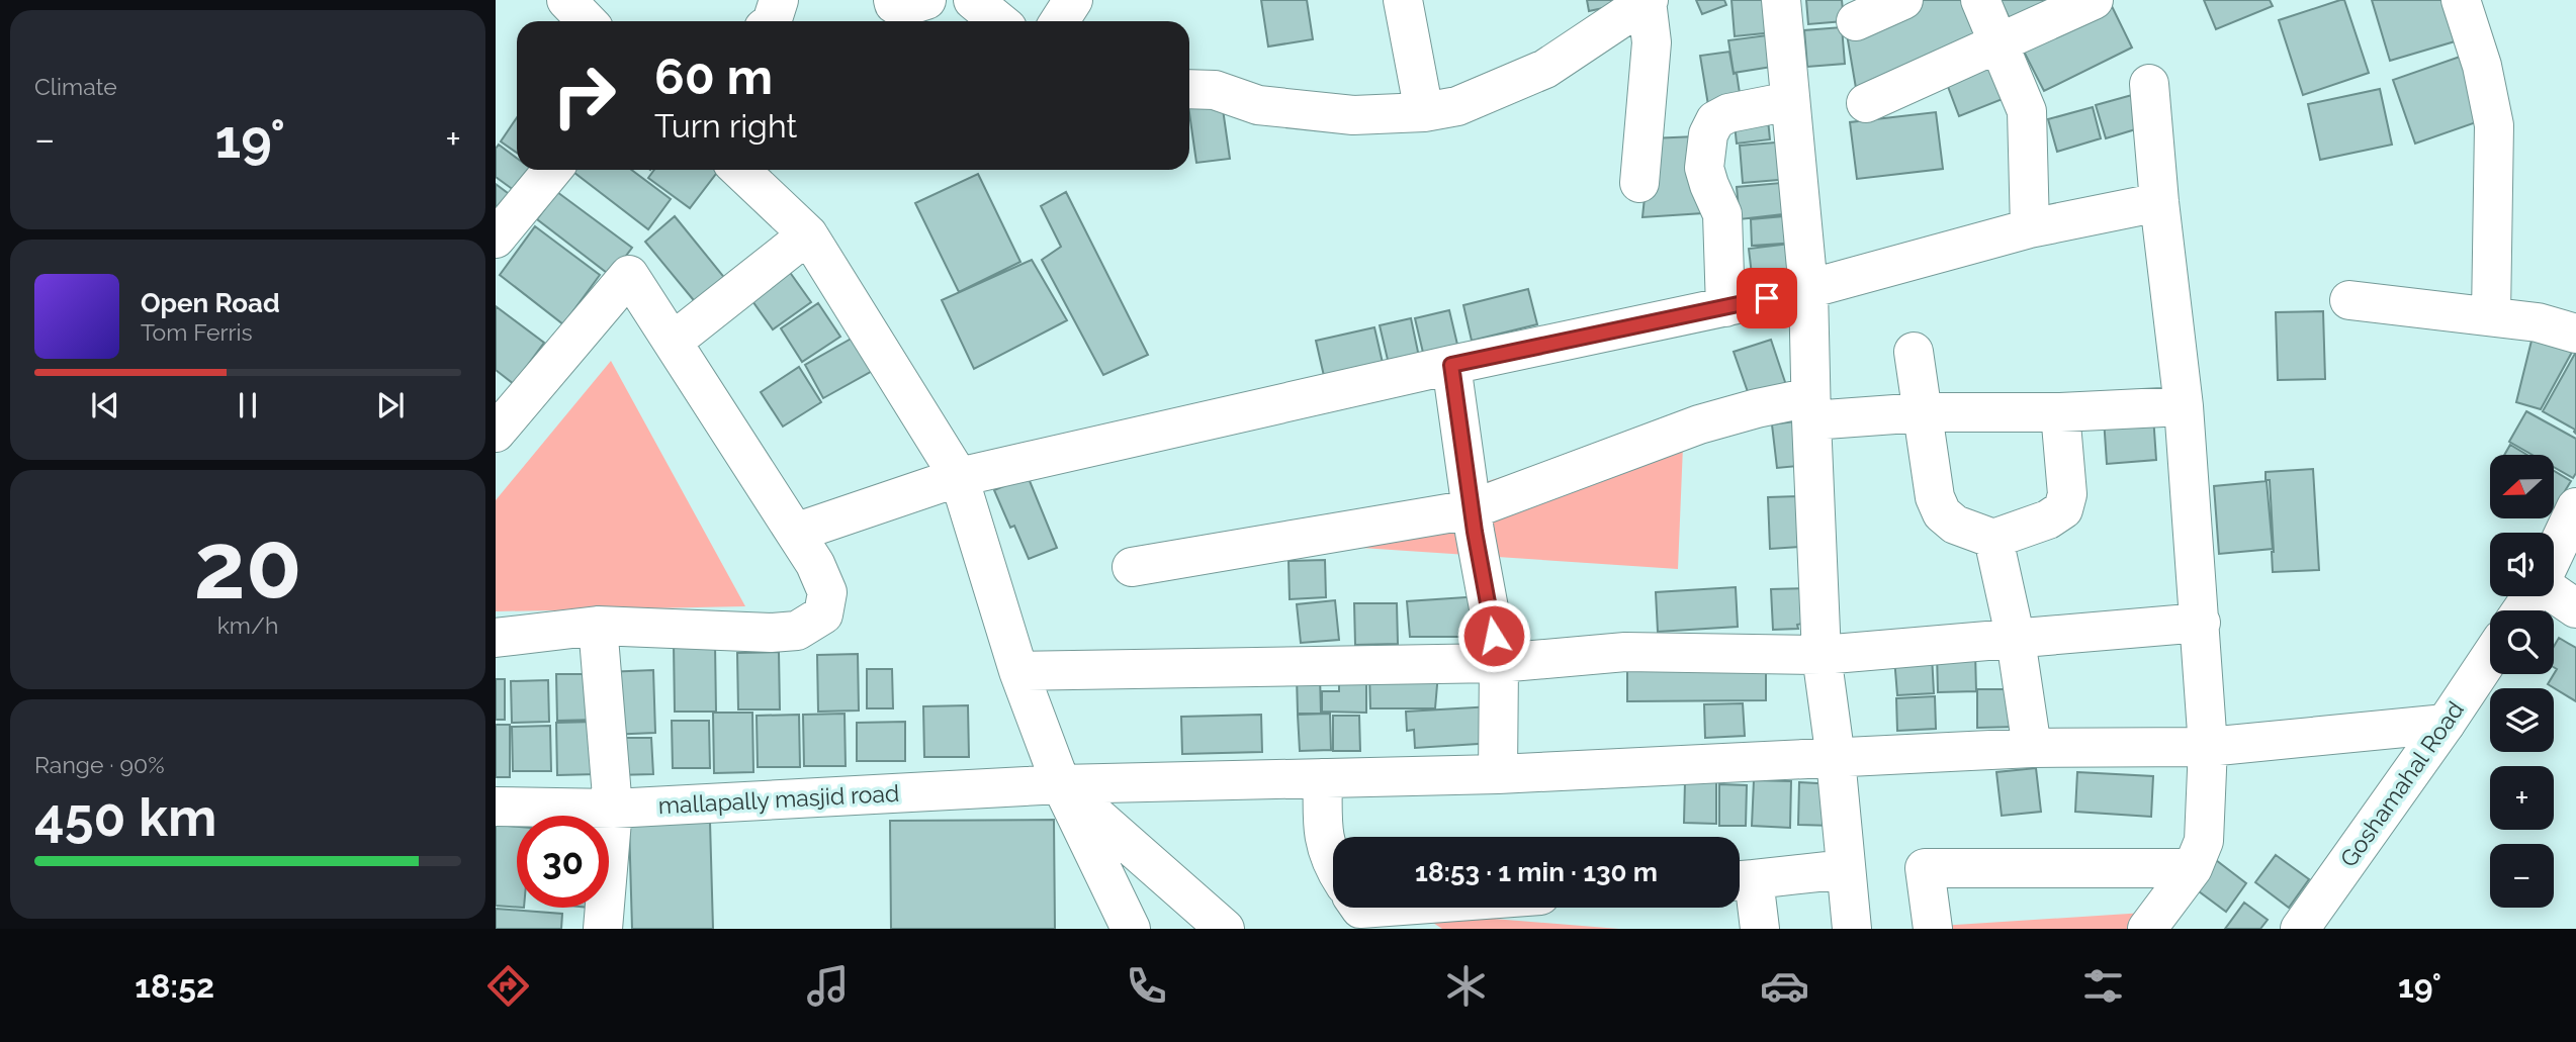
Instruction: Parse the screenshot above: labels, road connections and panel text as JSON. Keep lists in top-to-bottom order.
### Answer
{
  "streets": {
    "street": ["Goshamahal Road", "mallapally masjid road"]
  },
  "crossings": [
    ["Goshamahal Road", "mallapally masjid road"]
  ],
  "north": "left",
  "page": {
    "tile": [
      "Climate",
      ["20", "km/h"],
      ["Range · 90%", "450 km"]
    ],
    "turn": ["60 m", "Turn right"],
    "heat": ["−", "19°", "+"],
    "song": ["Open Road", "Tom Ferris"],
    "map_buttons": ["+", "−"],
    "limit": "30",
    "trip": "18:53 · 1 min · 130 m",
    "tabs": ["18:52", "19°"]
  }
}
